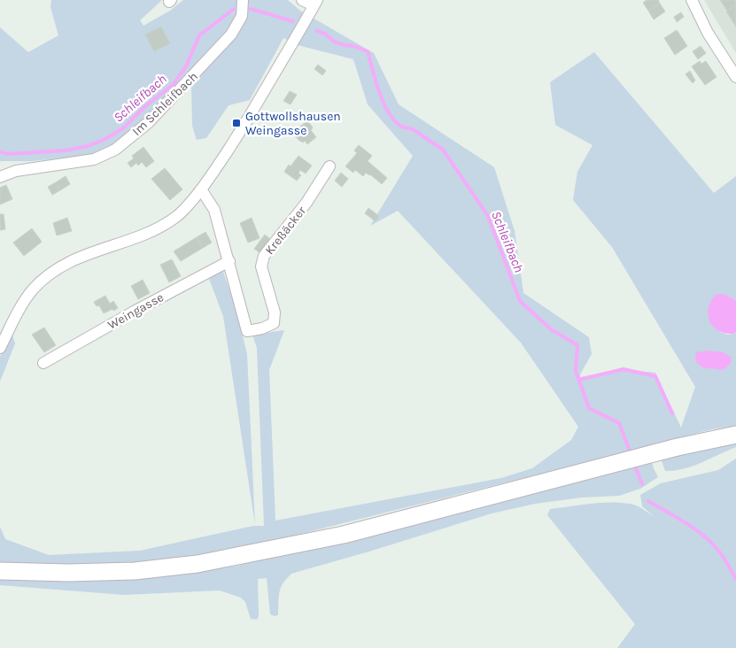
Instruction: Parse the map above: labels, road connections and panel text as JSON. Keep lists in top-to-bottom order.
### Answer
{
  "streets": {
    "street": ["Im Schleifbach", "Kreßäcker", "Weingasse"]
  },
  "crossings": [
    ["Kreßäcker", "Weingasse"]
  ],
  "water": ["Schleifbach"],
  "places": {
    "transit": ["Gottwollshausen Weingasse"]
  }
}
